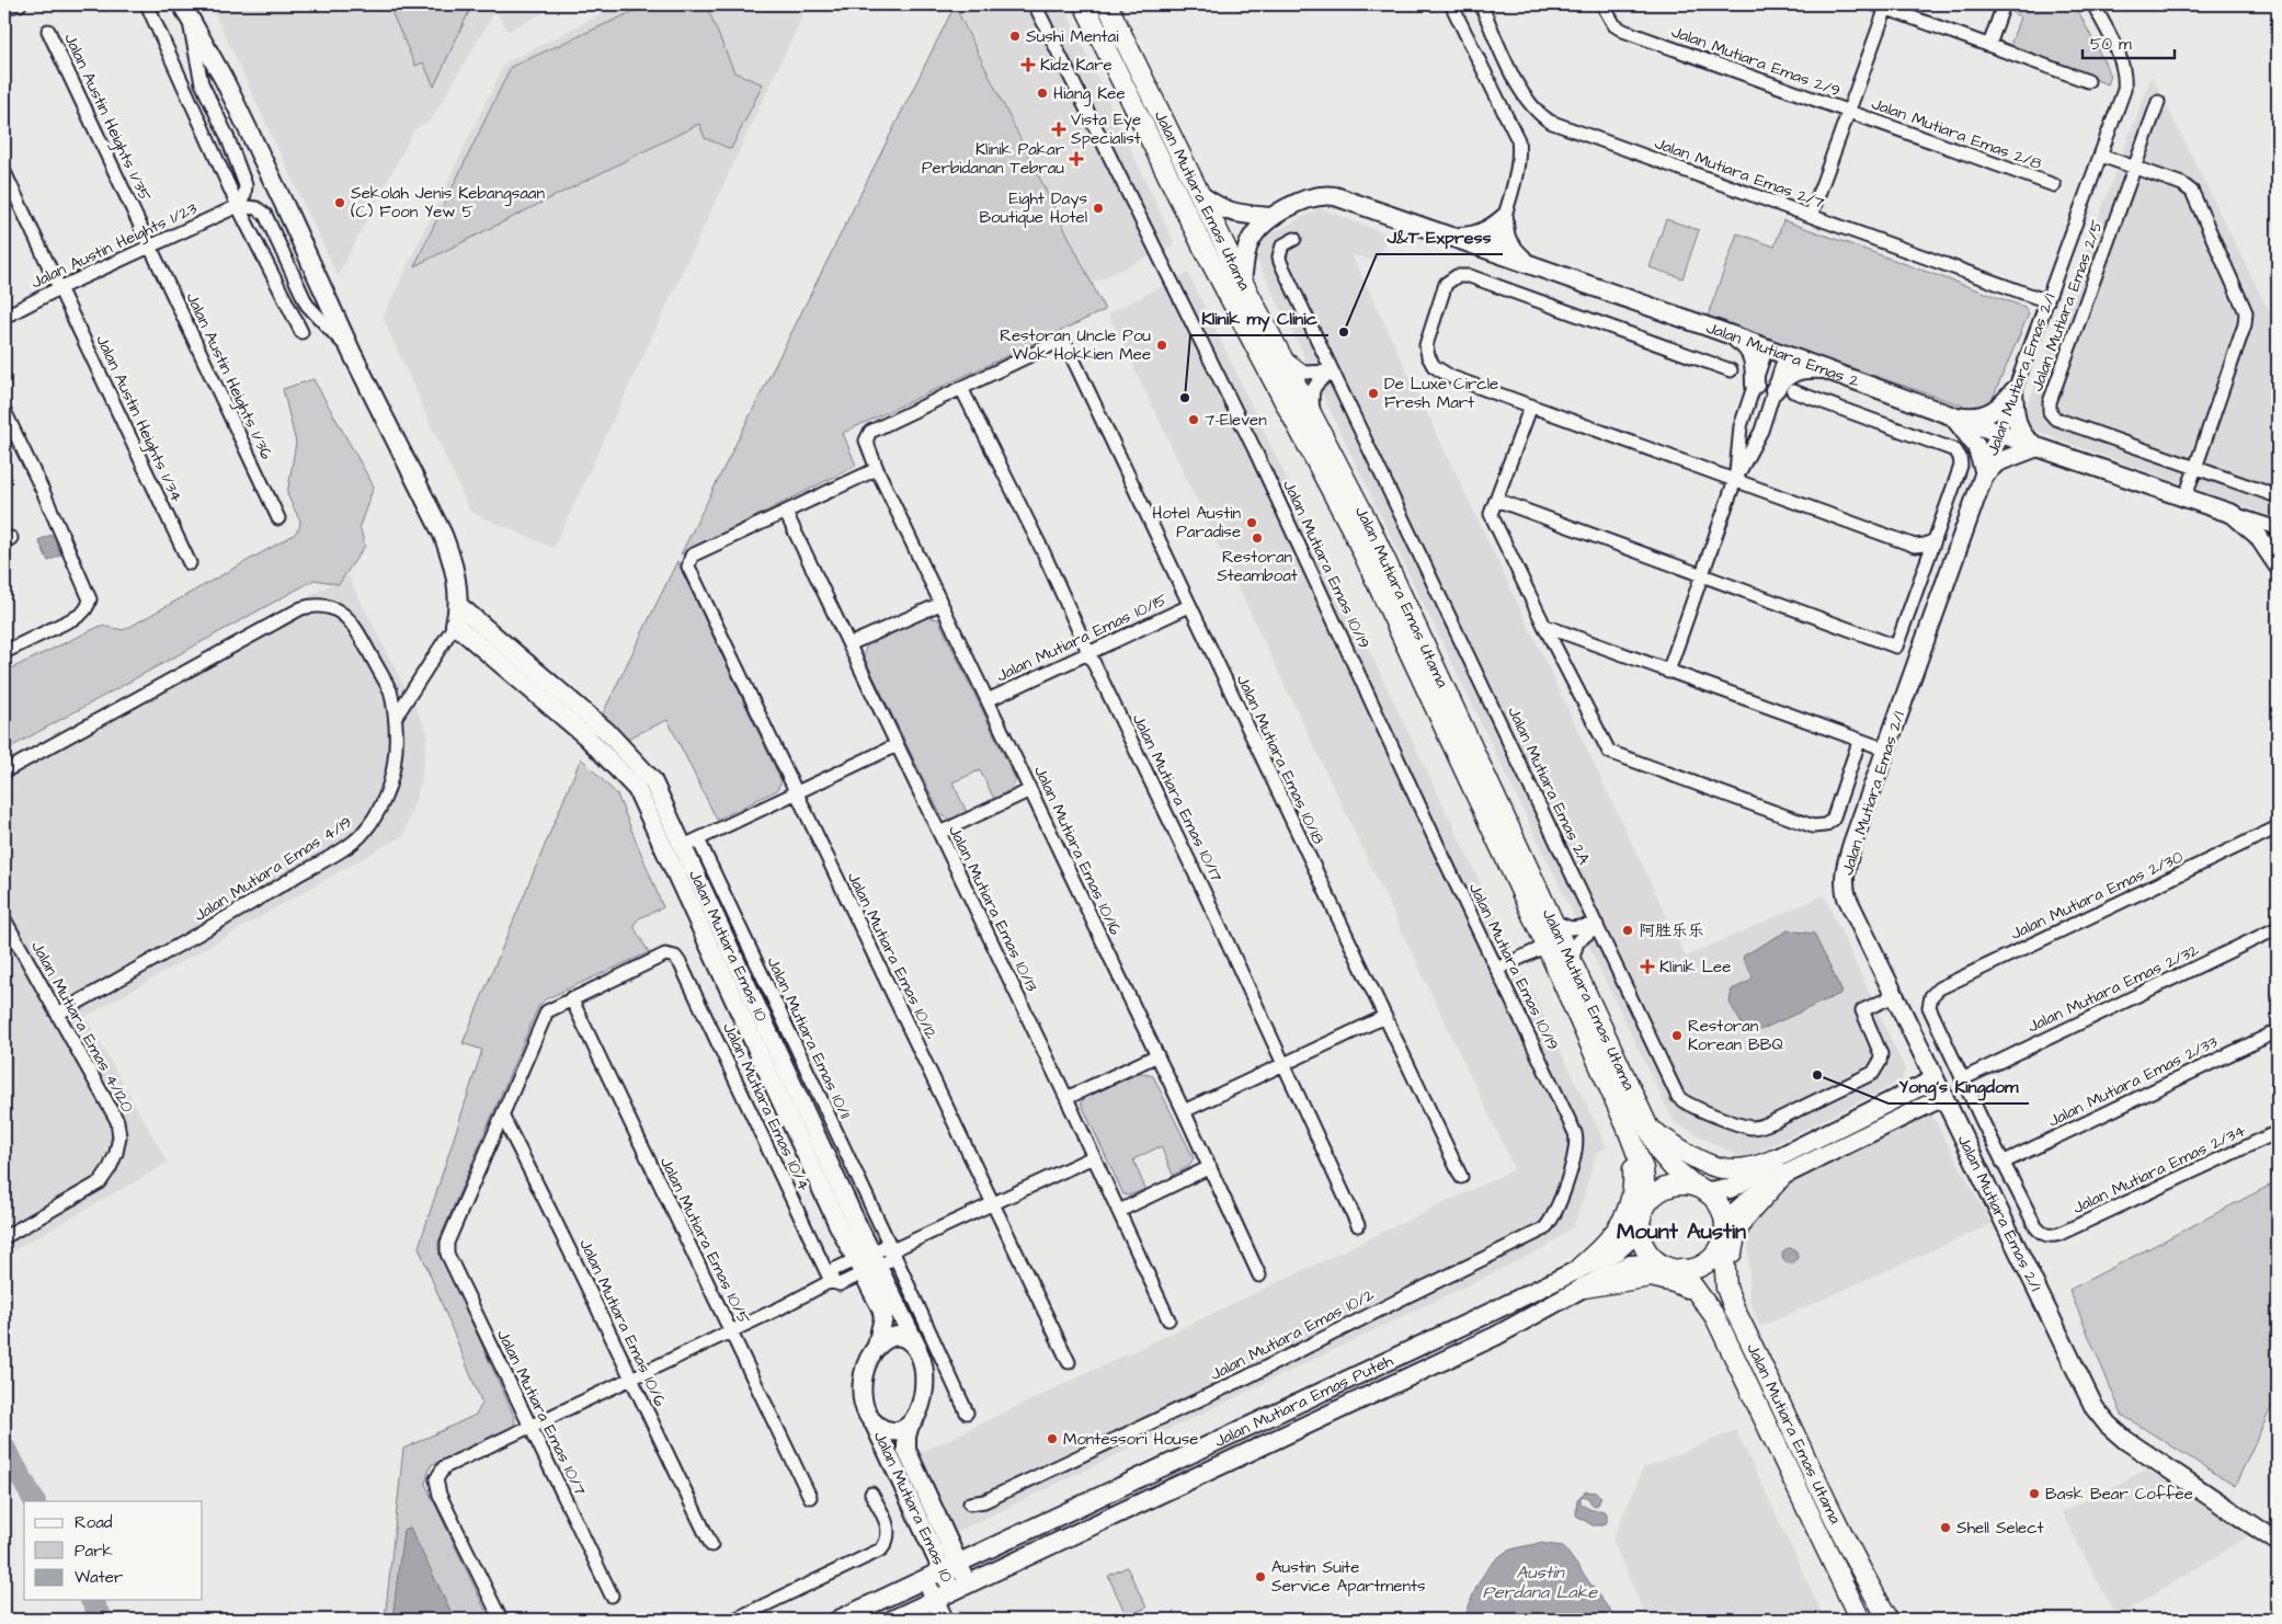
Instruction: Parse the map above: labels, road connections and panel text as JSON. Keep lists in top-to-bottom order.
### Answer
{
  "streets": {
    "main road": ["Jalan Mutiara Emas Utama"],
    "street": [
      "Jalan Mutiara Emas 2/9",
      "Jalan Austin Heights 1/35",
      "Jalan Mutiara Emas 2/8",
      "Jalan Mutiara Emas 2/7",
      "Jalan Austin Heights 1/23",
      "Jalan Mutiara Emas 2/5",
      "Jalan Mutiara Emas 2",
      "Jalan Mutiara Emas 2/1",
      "Jalan Austin Heights 1/36",
      "Jalan Austin Heights 1/34",
      "Jalan Mutiara Emas 10/19",
      "Jalan Mutiara Emas 10/15",
      "Jalan Mutiara Emas 10/18",
      "Jalan Mutiara Emas 2A",
      "Jalan Mutiara Emas 10/17",
      "Jalan Mutiara Emas 10/16",
      "Jalan Mutiara Emas 4/19",
      "Jalan Mutiara Emas 2/30",
      "Jalan Mutiara Emas 10/13",
      "Jalan Mutiara Emas 10",
      "Jalan Mutiara Emas 10/12",
      "Jalan Mutiara Emas 2/32",
      "Jalan Mutiara Emas 4/120",
      "Jalan Mutiara Emas 10/11",
      "Jalan Mutiara Emas 2/33",
      "Jalan Mutiara Emas 10/4",
      "Jalan Mutiara Emas 2/34",
      "Jalan Mutiara Emas 10/5",
      "Jalan Mutiara Emas 10/6",
      "Jalan Mutiara Emas 10/2",
      "Jalan Mutiara Emas Puteh",
      "Jalan Mutiara Emas 10/7"
    ]
  },
  "crossings": [
    ["Jalan Mutiara Emas 2/9", "Jalan Mutiara Emas 2/8"],
    ["Jalan Austin Heights 1/35", "Jalan Austin Heights 1/23"],
    ["Jalan Austin Heights 1/35", "Jalan Austin Heights 1/36"],
    ["Jalan Mutiara Emas 2/7", "Jalan Mutiara Emas 2/1"],
    ["Jalan Mutiara Emas Utama", "Jalan Mutiara Emas 2"],
    ["Jalan Mutiara Emas Utama", "Jalan Mutiara Emas Puteh"],
    ["Jalan Austin Heights 1/23", "Jalan Austin Heights 1/36"],
    ["Jalan Austin Heights 1/23", "Jalan Austin Heights 1/34"],
    ["Jalan Mutiara Emas 2", "Jalan Mutiara Emas 2/1"],
    ["Jalan Mutiara Emas 2/1", "Jalan Mutiara Emas 2A"],
    ["Jalan Mutiara Emas 10/19", "Jalan Mutiara Emas 10/2"],
    ["Jalan Mutiara Emas 10/15", "Jalan Mutiara Emas 10/18"],
    ["Jalan Mutiara Emas 10/15", "Jalan Mutiara Emas 10/17"],
    ["Jalan Mutiara Emas 10/15", "Jalan Mutiara Emas 10/16"],
    ["Jalan Mutiara Emas 10/18", "Jalan Mutiara Emas 10/17"],
    ["Jalan Mutiara Emas 10/18", "Jalan Mutiara Emas 10/16"],
    ["Jalan Mutiara Emas 10/17", "Jalan Mutiara Emas 10/16"],
    ["Jalan Mutiara Emas 4/19", "Jalan Mutiara Emas 4/120"],
    ["Jalan Mutiara Emas 2/30", "Jalan Mutiara Emas 2/32"],
    ["Jalan Mutiara Emas 10/13", "Jalan Mutiara Emas 10/12"],
    ["Jalan Mutiara Emas 10", "Jalan Mutiara Emas 10/11"],
    ["Jalan Mutiara Emas 10", "Jalan Mutiara Emas Puteh"],
    ["Jalan Mutiara Emas 2/33", "Jalan Mutiara Emas 2/34"],
    ["Jalan Mutiara Emas 10/4", "Jalan Mutiara Emas 10/5"],
    ["Jalan Mutiara Emas 10/6", "Jalan Mutiara Emas 10/7"]
  ],
  "districts": ["Mount Austin"],
  "water": ["Austin Perdana Lake"],
  "places": {
    "other": [
      "Sushi Mentai",
      "Hiang Kee",
      "Sekolah Jenis Kebangsaan (C) Foon Yew 5",
      "Eight Days Boutique Hotel",
      "J&T Express",
      "Restoran Uncle Pou Wok Hokkien Mee",
      "De Luxe Circle Fresh Mart",
      "Klinik my Clinic",
      "7-Eleven",
      "Hotel Austin Paradise",
      "Restoran Steamboat",
      "阿胜乐乐",
      "Restoran Korean BBQ",
      "Yong's Kingdom",
      "Montessori House",
      "Bask Bear Coffee",
      "Shell Select",
      "Austin Suite Service Apartments"
    ],
    "health": [
      "Kidz Kare",
      "Vista Eye Specialist",
      "Klinik Pakar Perbidanan Tebrau",
      "Klinik Lee"
    ]
  },
  "legend": ["Road", "Park", "Water"],
  "scale_bar": "50 m"
}
